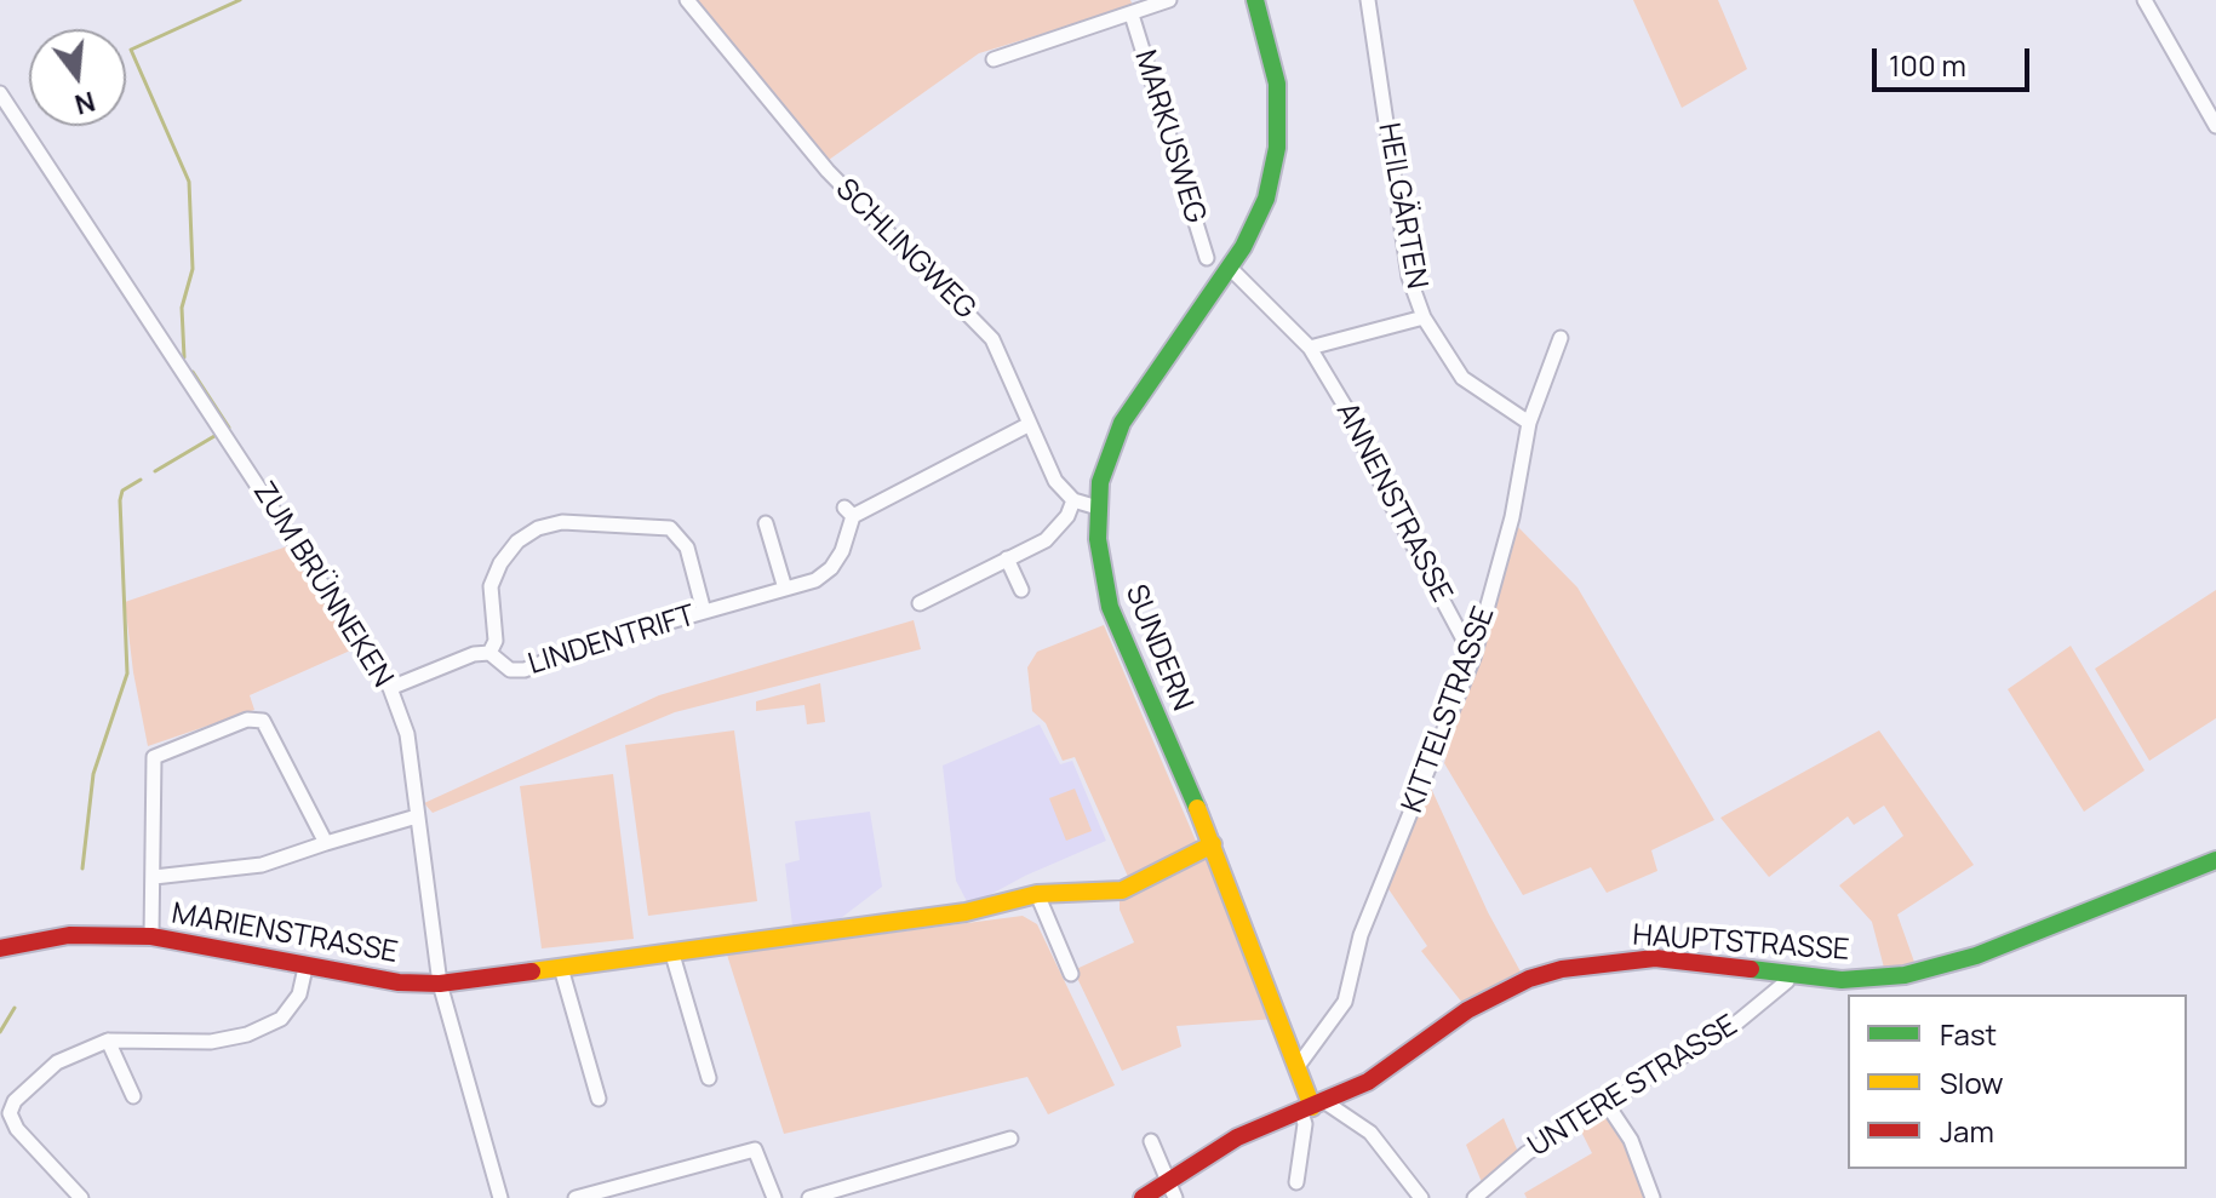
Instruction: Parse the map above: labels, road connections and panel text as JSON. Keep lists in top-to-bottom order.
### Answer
{
  "streets": {
    "street": [
      "MARKUSWEG",
      "HEILGÄRTEN",
      "SCHLINGWEG",
      "ANNENSTRASSE",
      "ZUM BRÜNNEKEN",
      "LINDENTRIFT",
      "SUNDERN",
      "KITTELSTRASSE",
      "MARIENSTRASSE",
      "HAUPTSTRASSE",
      "UNTERE STRASSE"
    ]
  },
  "crossings": [
    ["HEILGÄRTEN", "KITTELSTRASSE"],
    ["SCHLINGWEG", "LINDENTRIFT"],
    ["ANNENSTRASSE", "SUNDERN"],
    ["ANNENSTRASSE", "KITTELSTRASSE"],
    ["ZUM BRÜNNEKEN", "LINDENTRIFT"],
    ["ZUM BRÜNNEKEN", "MARIENSTRASSE"],
    ["SUNDERN", "KITTELSTRASSE"],
    ["SUNDERN", "MARIENSTRASSE"],
    ["SUNDERN", "HAUPTSTRASSE"],
    ["HAUPTSTRASSE", "UNTERE STRASSE"]
  ],
  "legend": ["Fast", "Slow", "Jam"],
  "scale_bar": "100 m",
  "north": "bottom"
}
